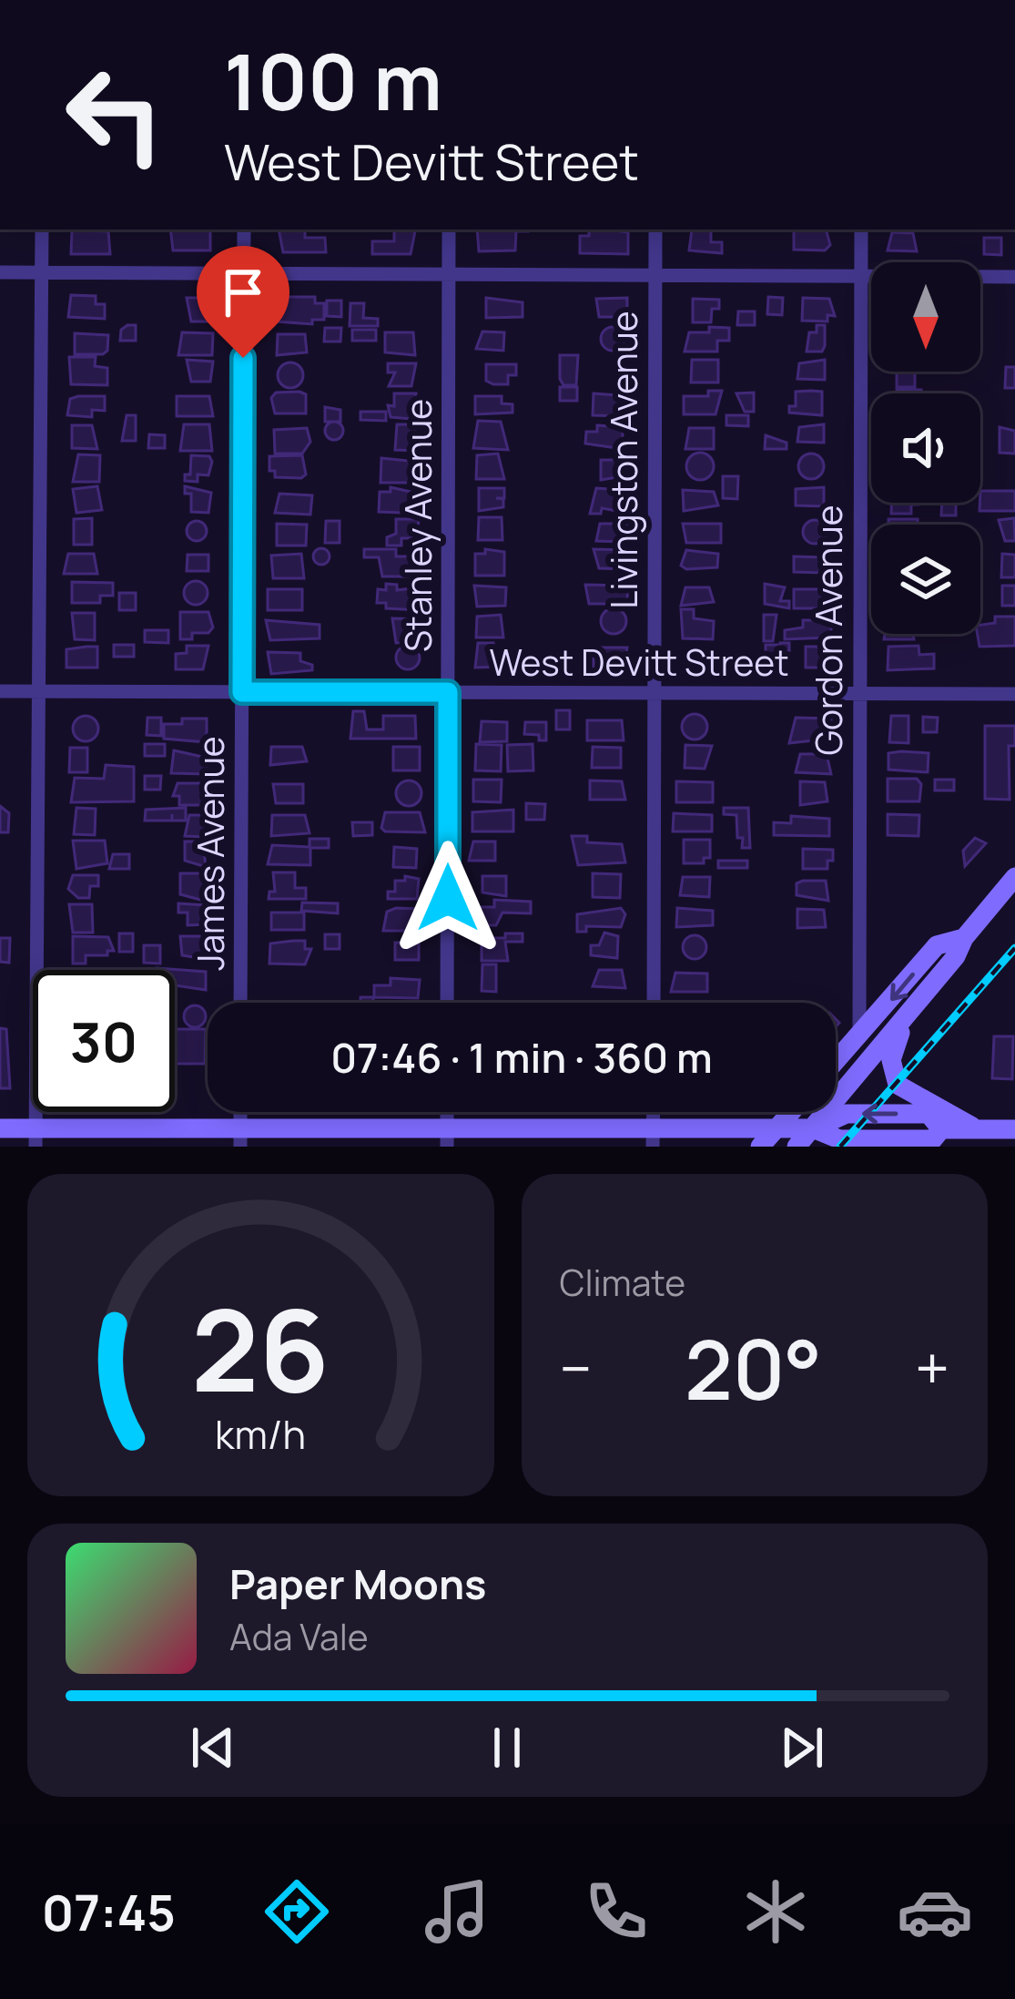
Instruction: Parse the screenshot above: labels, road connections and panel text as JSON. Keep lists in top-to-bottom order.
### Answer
{
  "streets": {
    "street": [
      "Livingston Avenue",
      "Stanley Avenue",
      "Gordon Avenue",
      "West Devitt Street",
      "James Avenue"
    ]
  },
  "crossings": [
    ["Livingston Avenue", "West Devitt Street"],
    ["Stanley Avenue", "West Devitt Street"],
    ["Gordon Avenue", "West Devitt Street"],
    ["West Devitt Street", "James Avenue"]
  ],
  "north": "bottom",
  "page": {
    "turn": ["100 m", "West Devitt Street"],
    "limit": "30",
    "trip": "07:46 · 1 min · 360 m",
    "tile": "Climate",
    "heat": ["−", "20°", "+"],
    "song": ["Paper Moons", "Ada Vale"],
    "tabs": "07:45",
    "gauge": ["26", "km/h"]
  }
}
